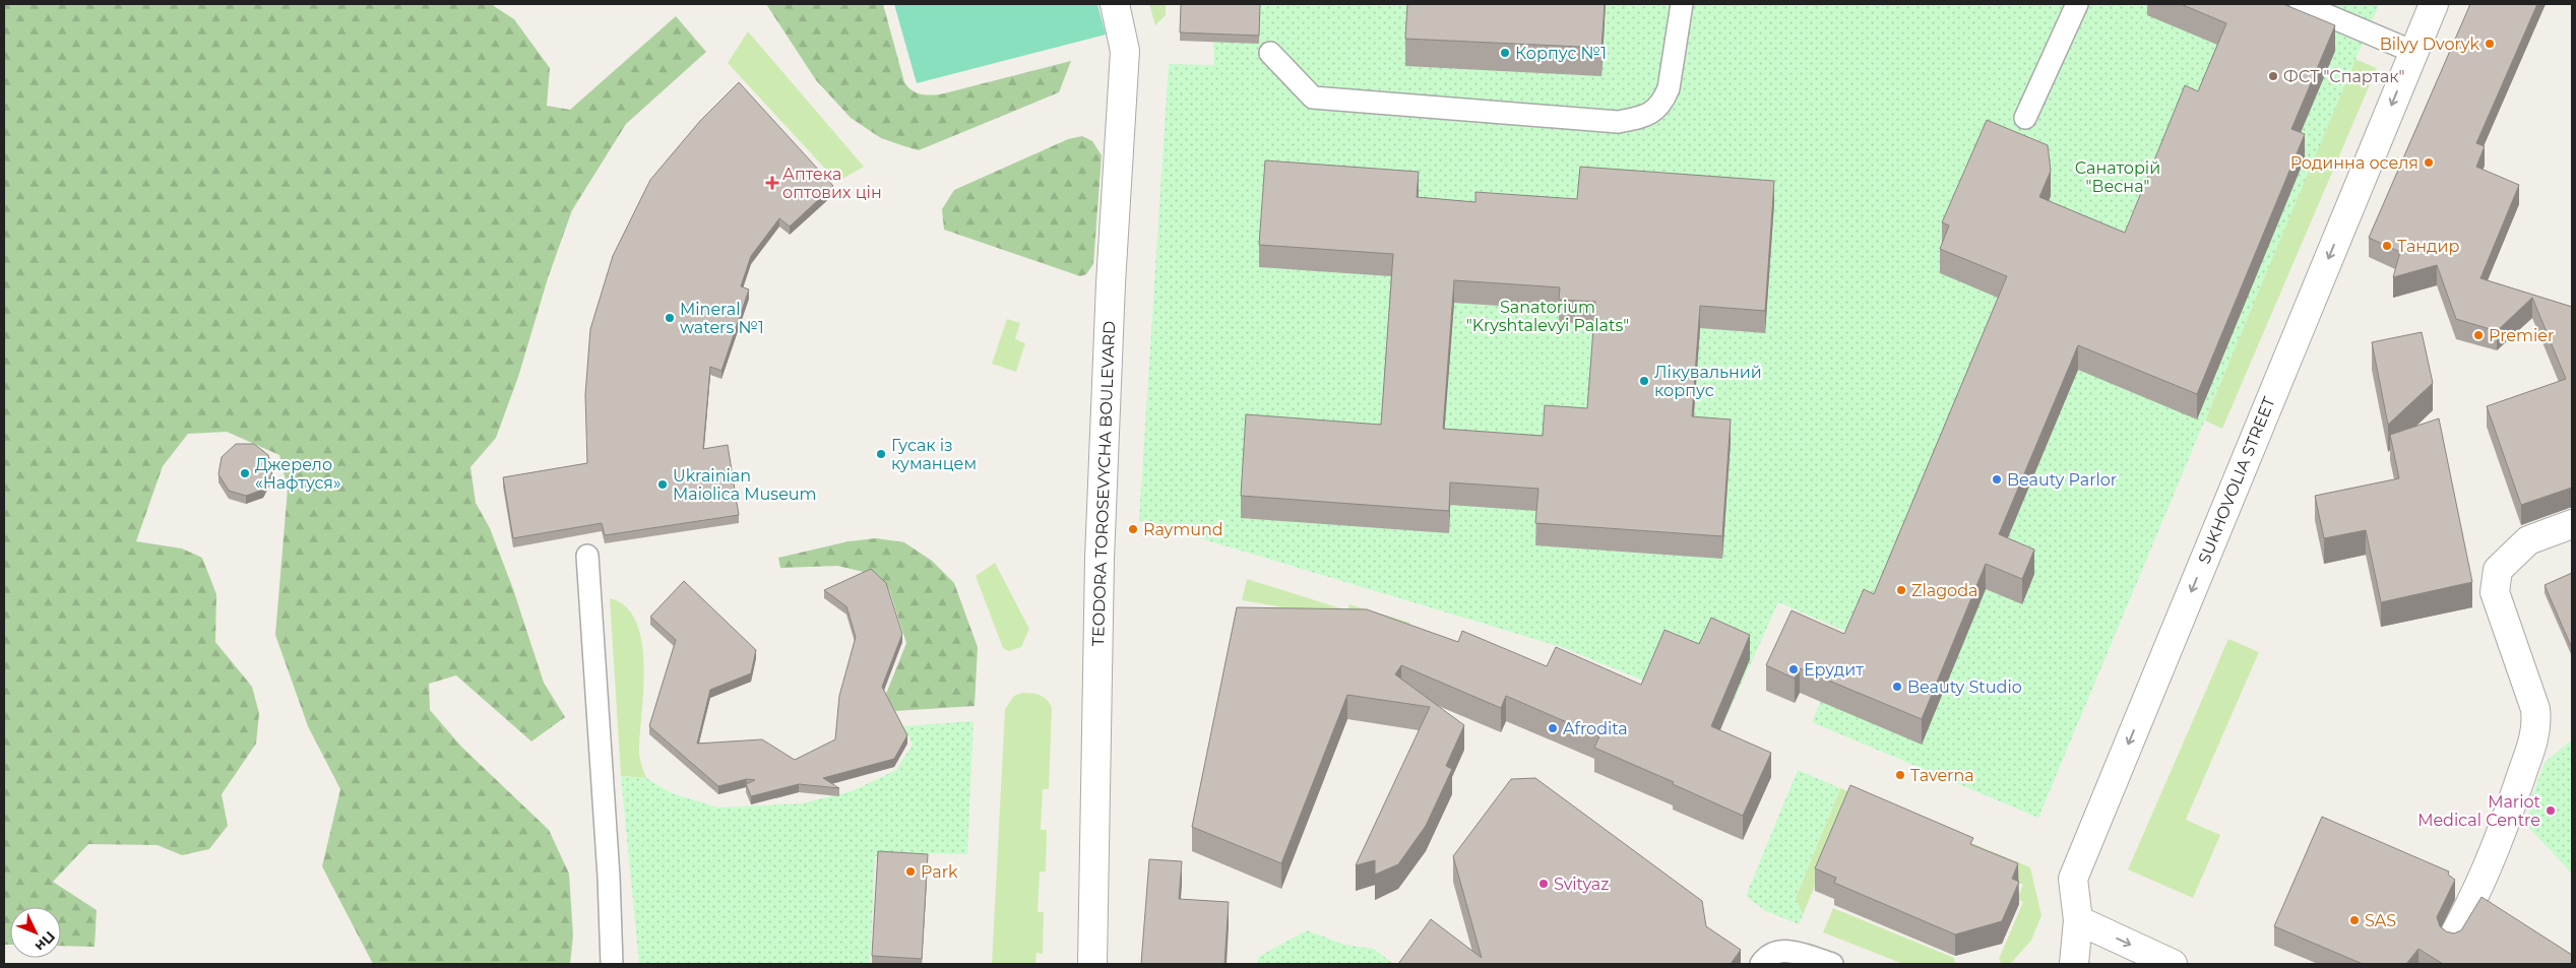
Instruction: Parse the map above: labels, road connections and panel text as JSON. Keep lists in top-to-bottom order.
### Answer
{
  "streets": {
    "street": ["SUKHOVOLIA STREET", "TEODORA TOROSEVYCHA BOULEVARD"]
  },
  "one_way": ["SUKHOVOLIA STREET"],
  "parks": ["Санаторій \"Весна\"", "Sanatorium \"Kryshtalevyi Palats\""],
  "places": {
    "other": [
      "Bilyy Dvoryk",
      "Корпус №1",
      "ФСТ \"Спартак\"",
      "Родинна оселя",
      "Тандир",
      "Mineral waters №1",
      "Premier",
      "Лікувальний корпус",
      "Гусак із куманцем",
      "Джерело «Нафтуся»",
      "Beauty Parlor",
      "Ukrainian Maiolica Museum",
      "Raymund",
      "Zlagoda",
      "Ерудит",
      "Beauty Studio",
      "Afrodita",
      "Taverna",
      "Mariot Medical Centre",
      "Park",
      "Svityaz",
      "SAS"
    ],
    "health": ["Аптека оптових цін"]
  },
  "north": "bottom right"
}
